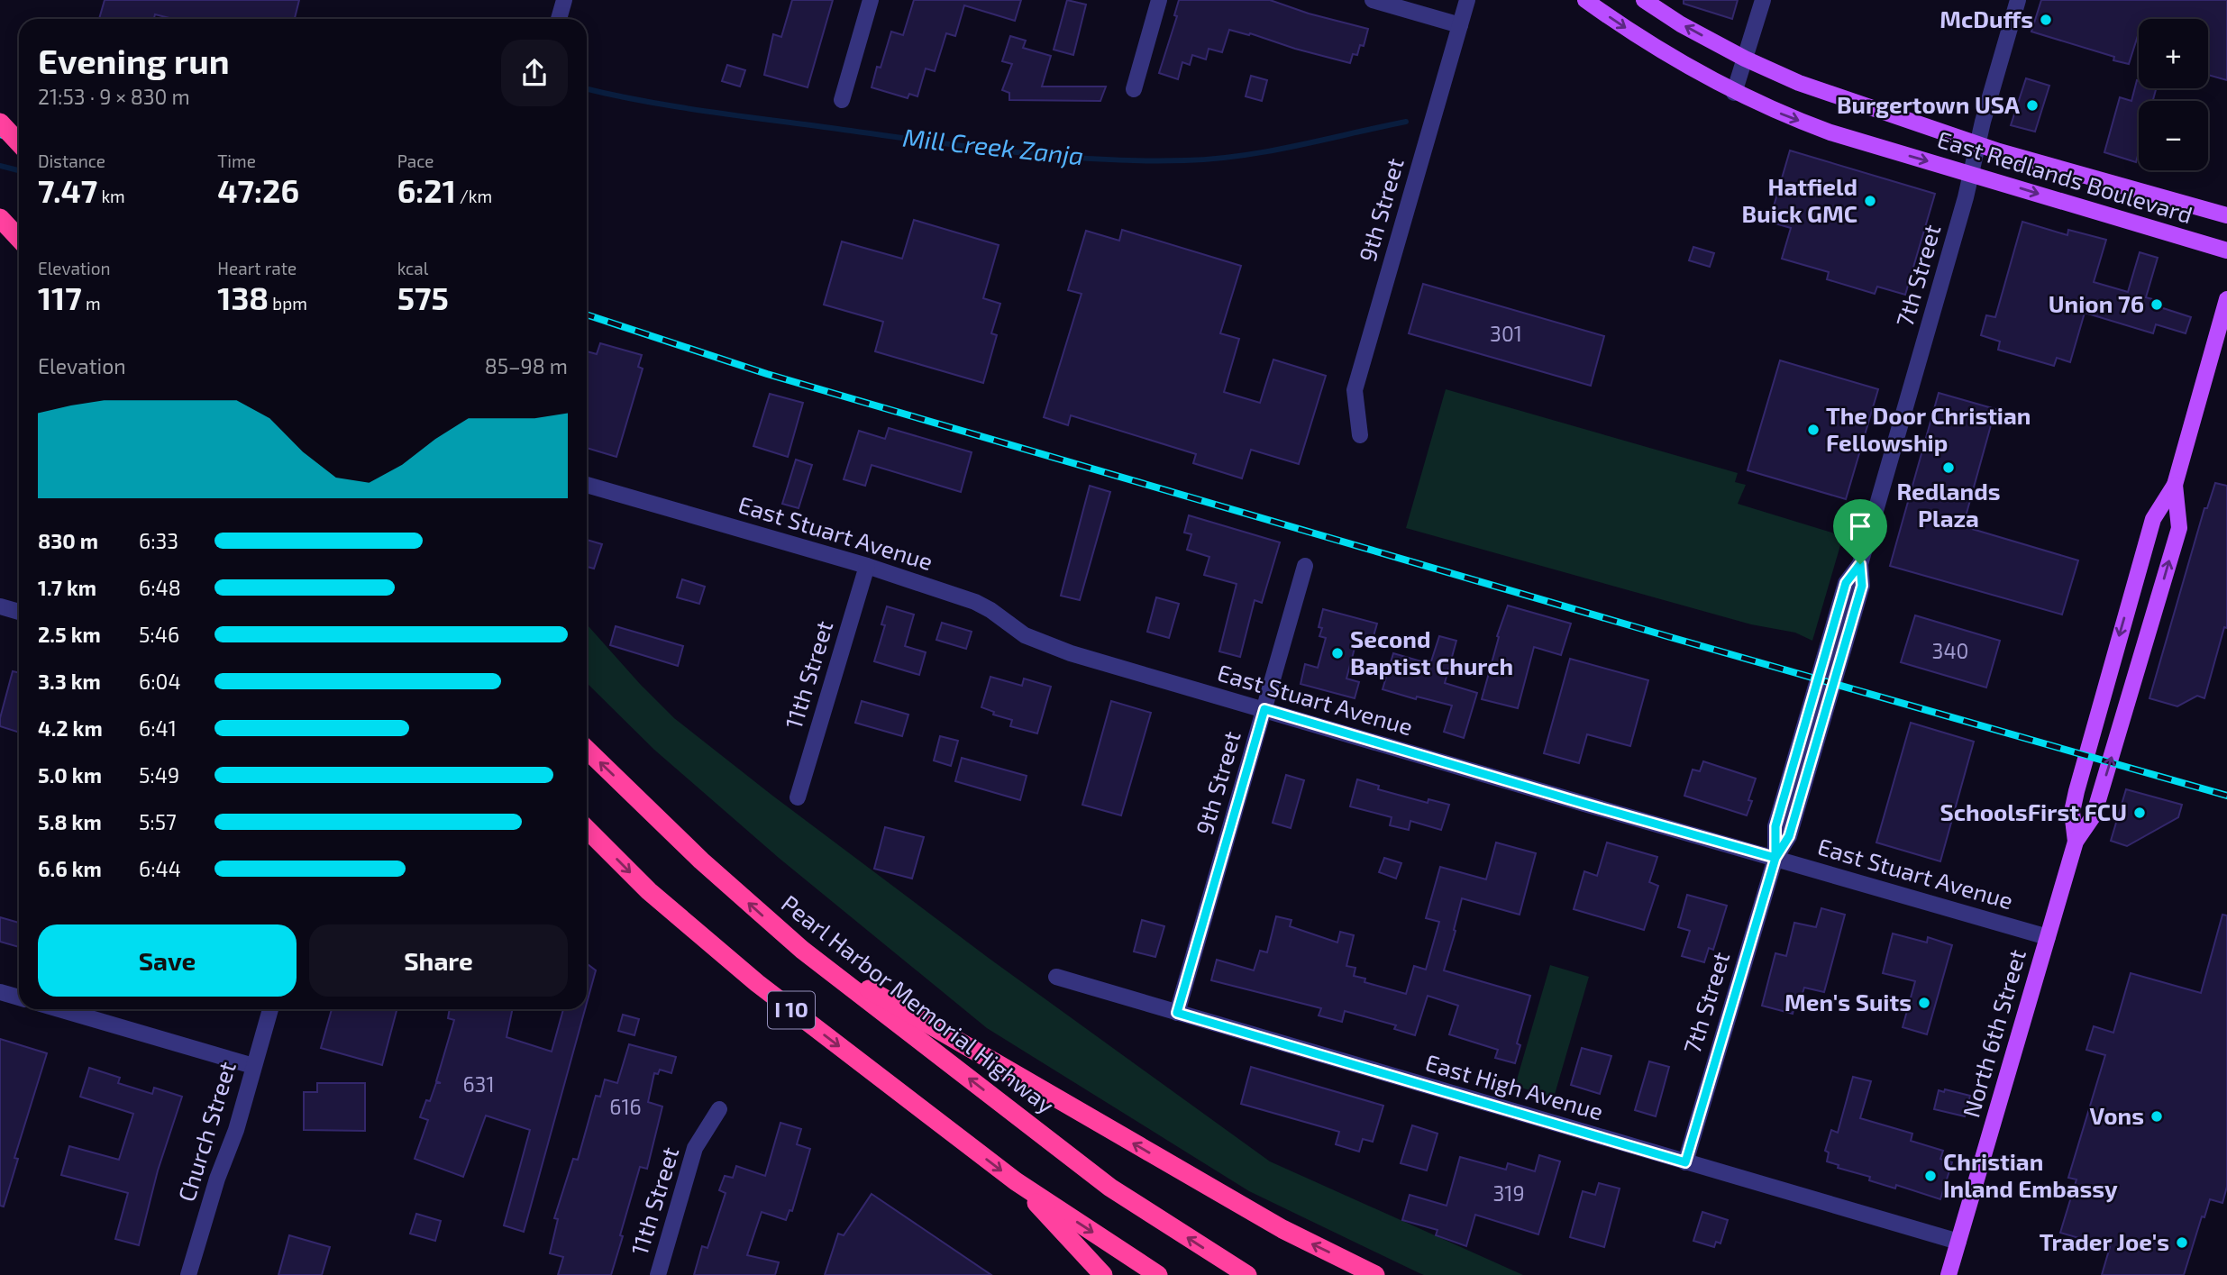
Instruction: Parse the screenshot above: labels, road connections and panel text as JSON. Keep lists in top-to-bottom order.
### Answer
{
  "streets": {
    "highway": ["Pearl Harbor Memorial Highway", "I 10"],
    "main road": ["East Redlands Boulevard", "North 6th Street"],
    "street": [
      "9th Street",
      "7th Street",
      "East Stuart Avenue",
      "11th Street",
      "East High Avenue",
      "Church Street"
    ]
  },
  "crossings": [
    ["East Redlands Boulevard", "7th Street"],
    ["9th Street", "East Stuart Avenue"],
    ["9th Street", "East High Avenue"],
    ["7th Street", "East Stuart Avenue"],
    ["7th Street", "East High Avenue"],
    ["East Stuart Avenue", "11th Street"],
    ["East Stuart Avenue", "North 6th Street"],
    ["North 6th Street", "East High Avenue"]
  ],
  "water": ["Mill Creek Zanja"],
  "places": [
    "McDuffs",
    "Burgertown USA",
    "Hatfield Buick GMC",
    "Union 76",
    "The Door Christian Fellowship",
    "Redlands Plaza",
    "Second Baptist Church",
    "SchoolsFirst FCU",
    "Men's Suits",
    "Vons",
    "Christian Inland Embassy",
    "Trader Joe's"
  ],
  "house_numbers": [
    "301",
    "340",
    "631",
    "616",
    "319"
  ],
  "page": {
    "map_buttons": ["+", "−"],
    "heading": ["Evening run", "21:53 · 9 × 830 m"],
    "stats": [
      ["Distance", "7.47 km"],
      ["Time", "47:26"],
      ["Pace", "6:21 /km"],
      ["Elevation", "117 m"],
      ["Heart rate", "138 bpm"],
      ["kcal", "575"]
    ],
    "chart": ["Elevation", "85–98 m"],
    "list": [
      {
        "name": "830 m",
        "note": "6:33"
      },
      {
        "name": "1.7 km",
        "note": "6:48"
      },
      {
        "name": "2.5 km",
        "note": "5:46"
      },
      {
        "name": "3.3 km",
        "note": "6:04"
      },
      {
        "name": "4.2 km",
        "note": "6:41"
      },
      {
        "name": "5.0 km",
        "note": "5:49"
      },
      {
        "name": "5.8 km",
        "note": "5:57"
      },
      {
        "name": "6.6 km",
        "note": "6:44"
      }
    ],
    "buttons": ["Save", "Share"]
  }
}
